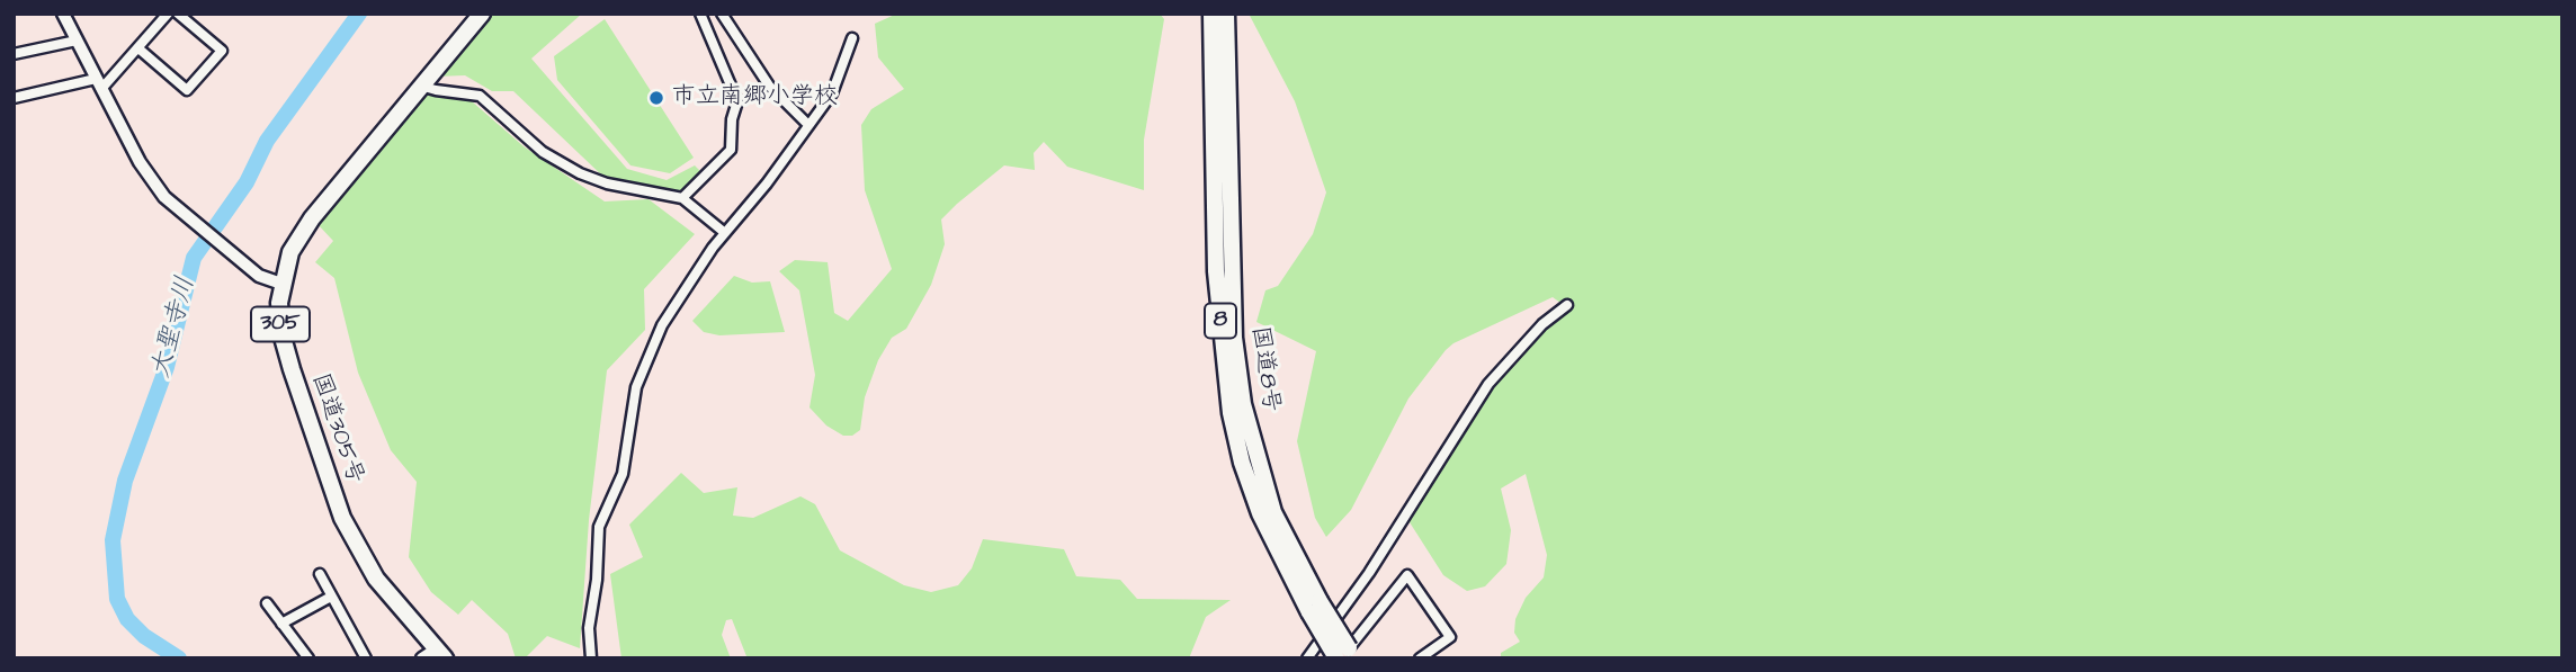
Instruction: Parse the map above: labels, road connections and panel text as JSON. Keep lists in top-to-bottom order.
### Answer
{
  "streets": {
    "highway": [
      "8",
      "305",
      "国道8号",
      "国道305号"
    ]
  },
  "water": ["大聖寺川"],
  "places": ["市立南郷小学校"]
}
